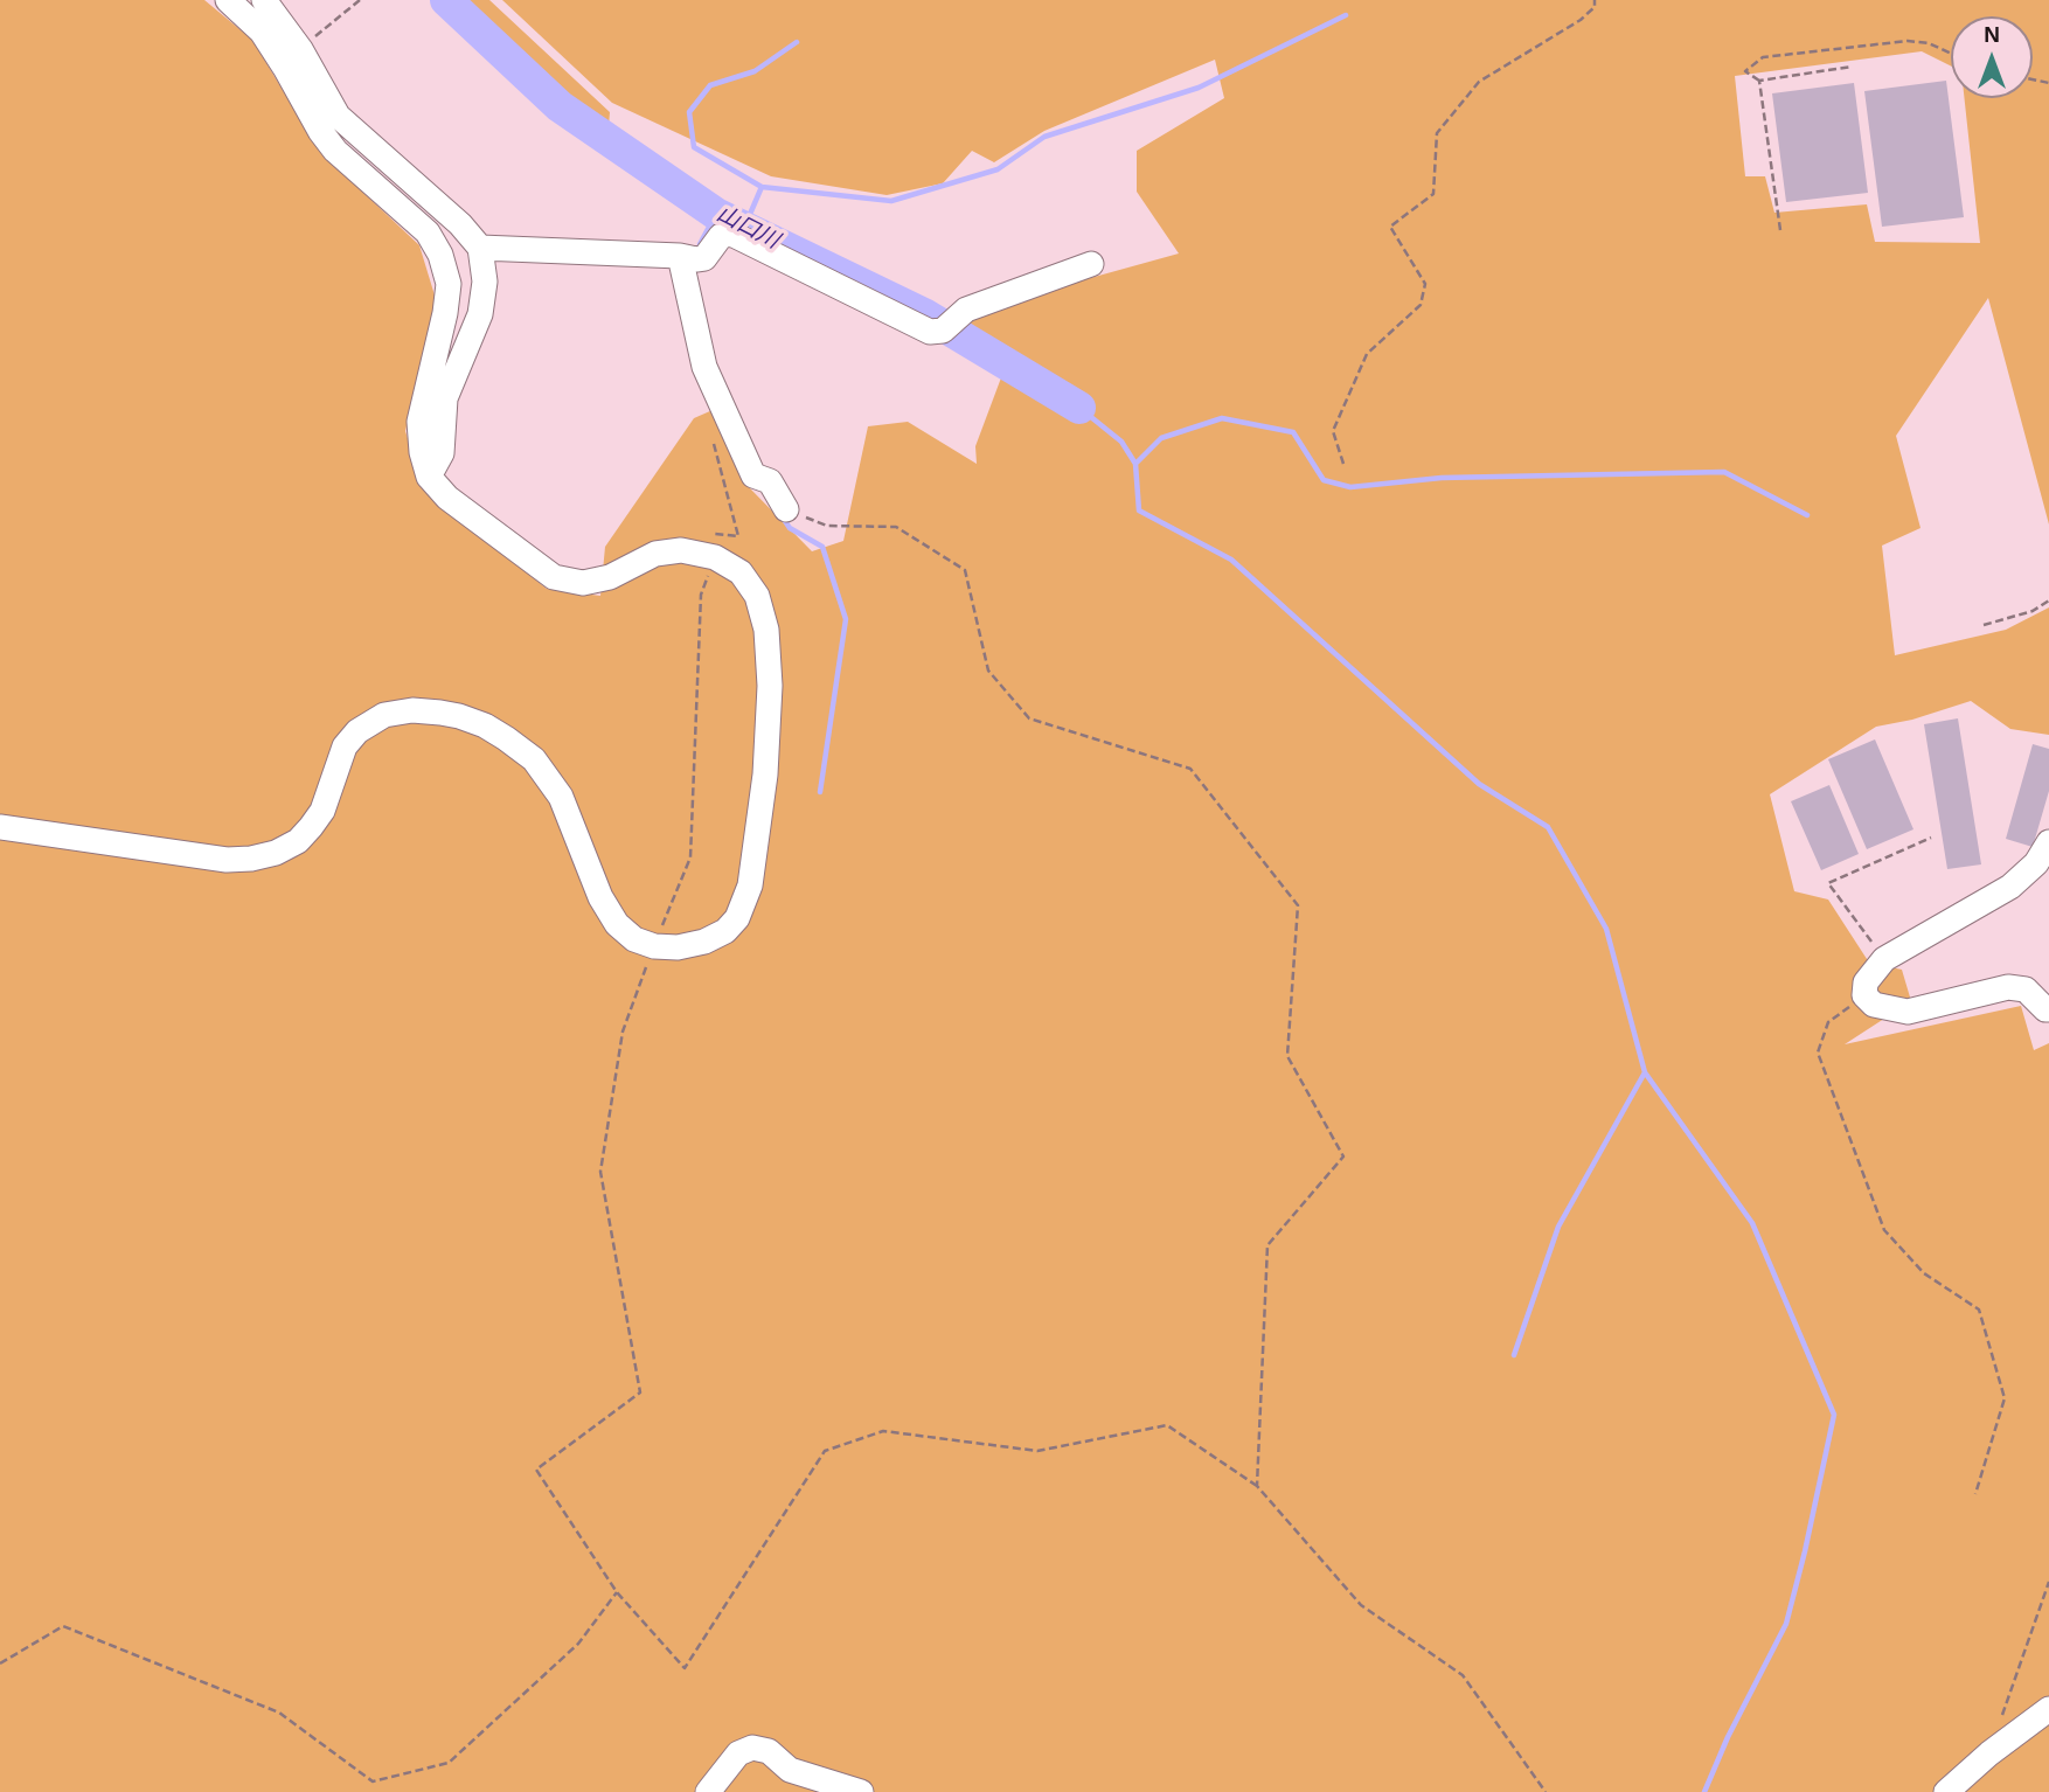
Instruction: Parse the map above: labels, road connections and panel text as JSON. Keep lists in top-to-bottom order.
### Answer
{
  "water": ["山口川"],
  "north": "top"
}
